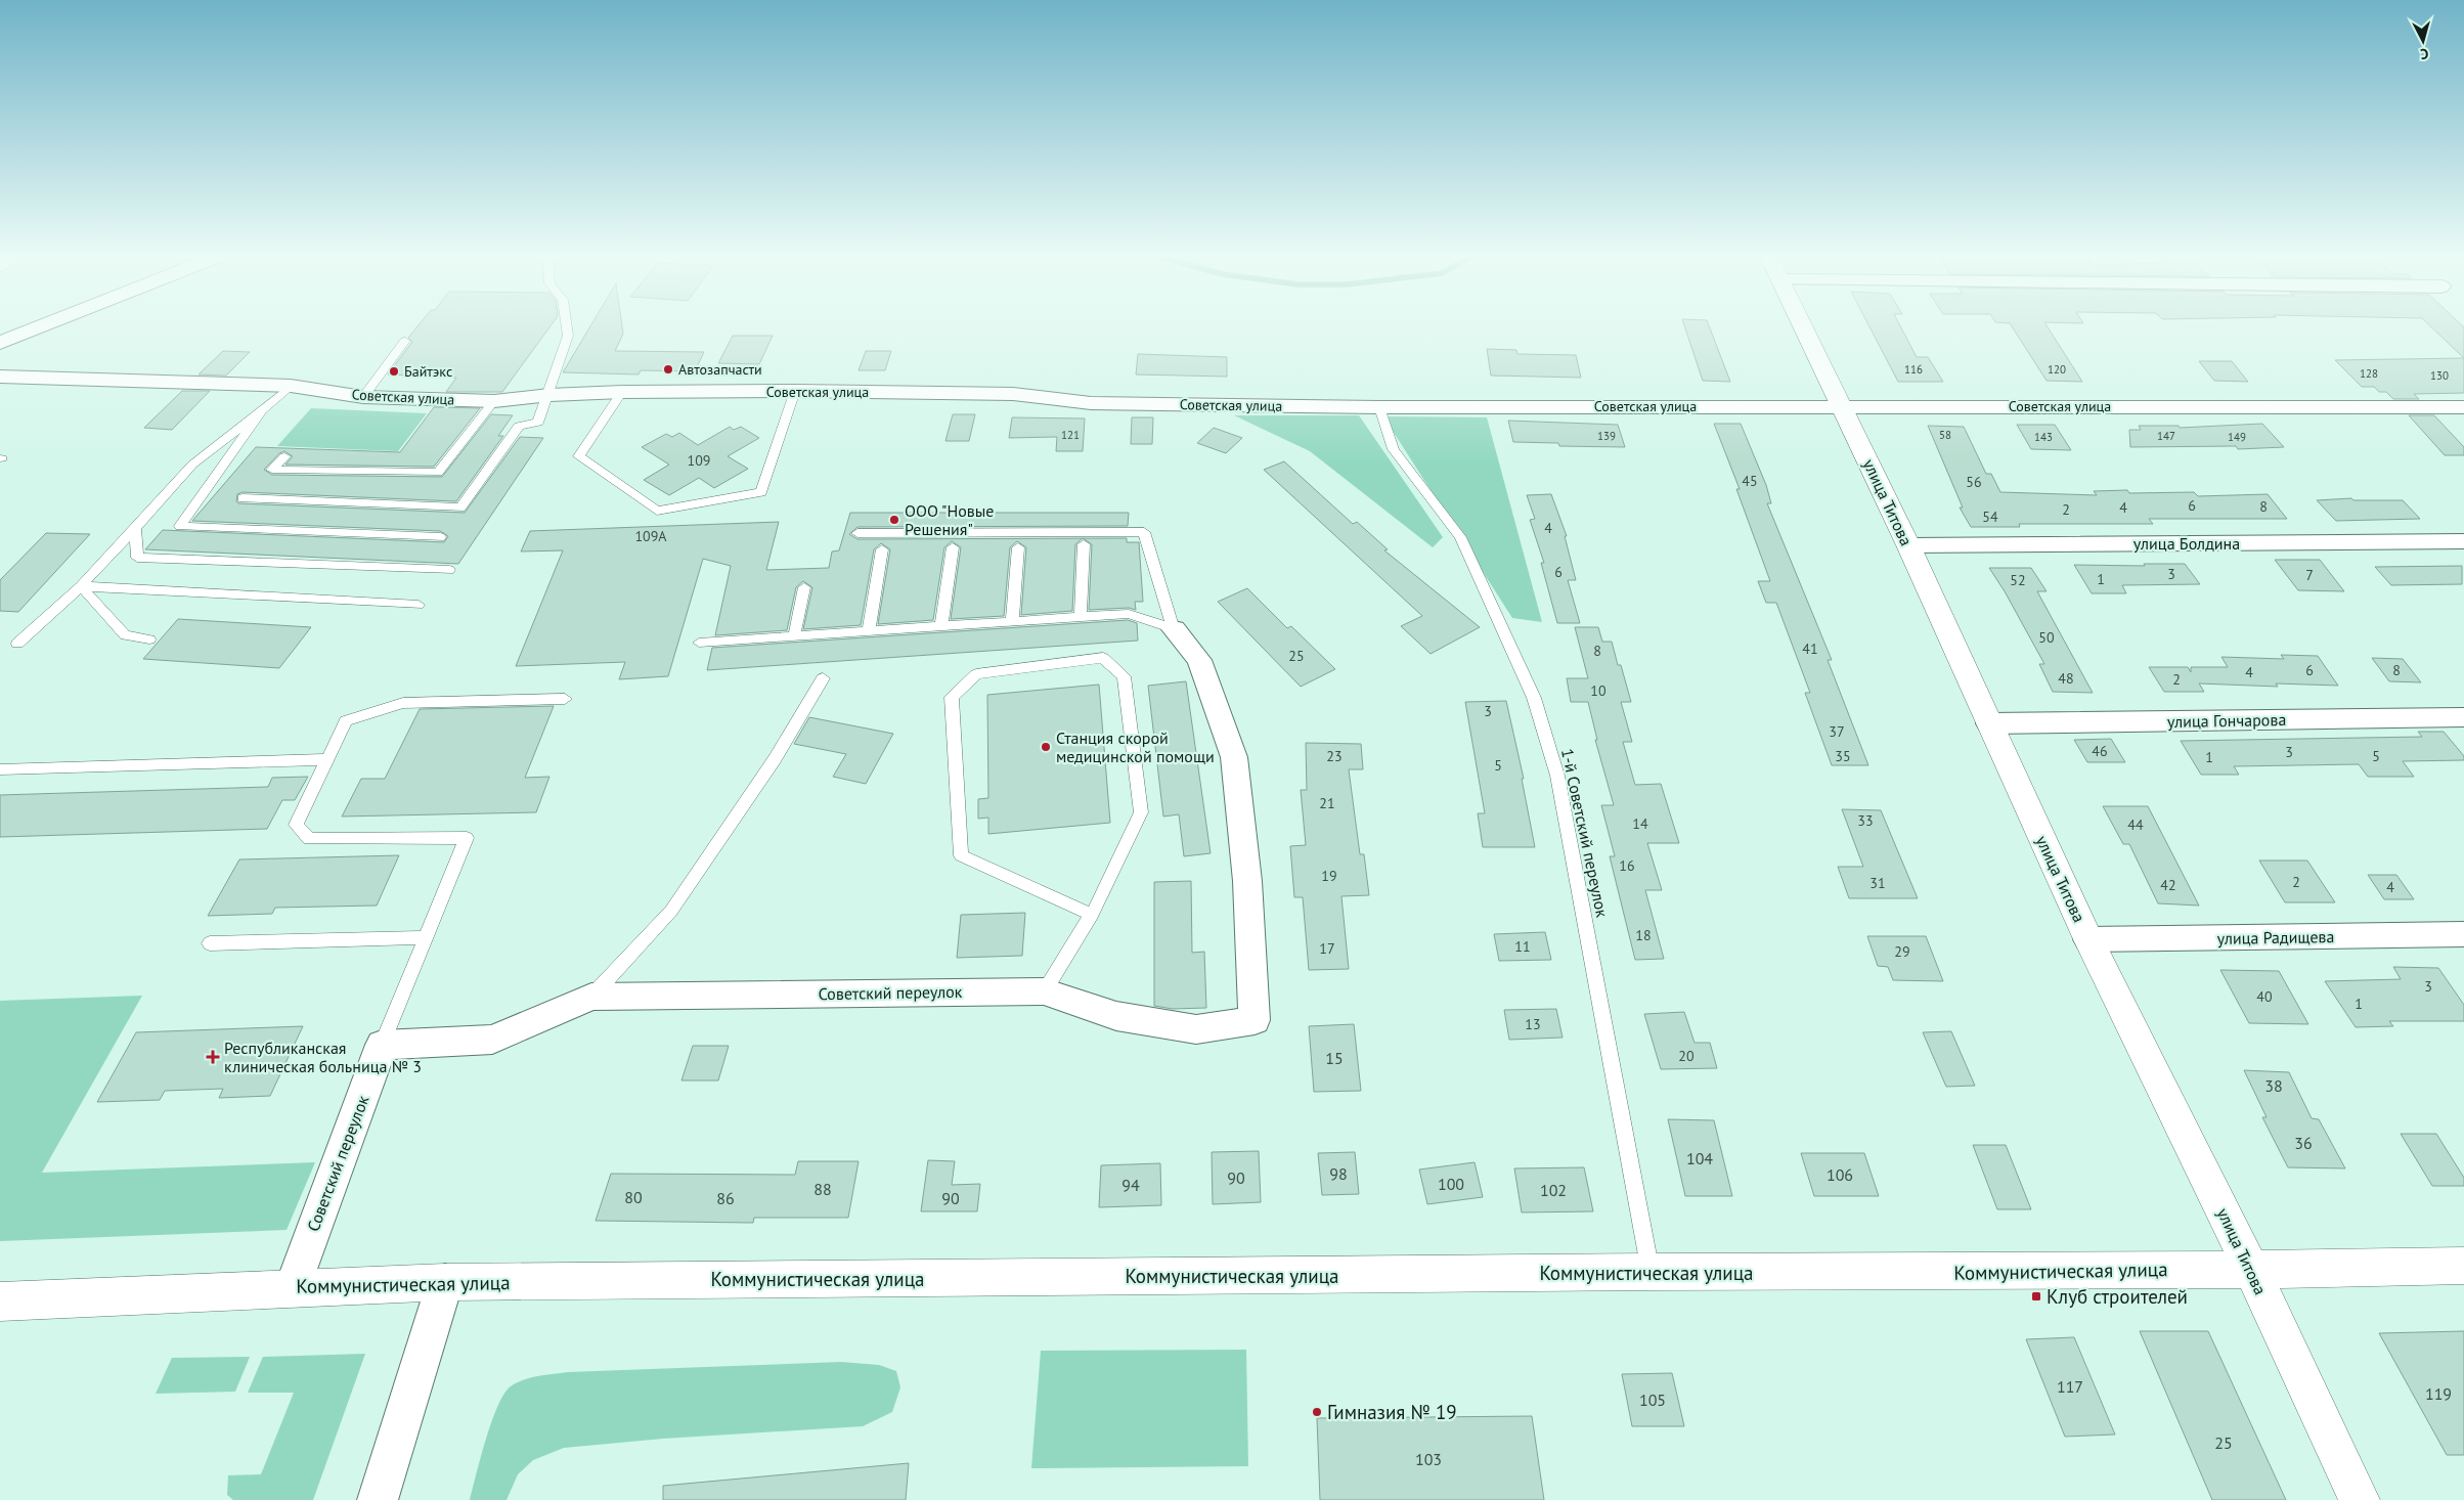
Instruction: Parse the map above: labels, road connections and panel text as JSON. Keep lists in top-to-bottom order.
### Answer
{
  "streets": {
    "main road": ["улица Титова", "Коммунистическая улица"],
    "street": [
      "Советская улица",
      "улица Болдина",
      "улица Гончарова",
      "улица Радищева",
      "Советский переулок"
    ],
    "lane": ["1-й Советский переулок"]
  },
  "crossings": [
    ["Советская улица", "улица Титова"],
    ["Советская улица", "1-й Советский переулок"],
    ["улица Титова", "улица Болдина"],
    ["улица Титова", "улица Гончарова"],
    ["улица Титова", "улица Радищева"],
    ["улица Титова", "Коммунистическая улица"],
    ["1-й Советский переулок", "Коммунистическая улица"],
    ["Советский переулок", "Коммунистическая улица"]
  ],
  "places": {
    "other": [
      "Автозапчасти",
      "Байтэкс",
      "ООО \"Новые Решения\"",
      "Станция скорой медицинской помощи",
      "Гимназия № 19"
    ],
    "health": ["Республиканская клиническая больница № 3"],
    "transit": ["Клуб строителей"]
  },
  "house_numbers": [
    "116",
    "120",
    "128",
    "130",
    "121",
    "58",
    "139",
    "147",
    "143",
    "149",
    "109",
    "45",
    "56",
    "6",
    "8",
    "4",
    "2",
    "54",
    "4",
    "109А",
    "6",
    "3",
    "7",
    "1",
    "52",
    "50",
    "41",
    "8",
    "25",
    "6",
    "8",
    "4",
    "48",
    "2",
    "10",
    "3",
    "37",
    "46",
    "3",
    "23",
    "35",
    "5",
    "1",
    "5",
    "21",
    "33",
    "14",
    "44",
    "16",
    "19",
    "2",
    "31",
    "42",
    "4",
    "18",
    "11",
    "17",
    "29",
    "3",
    "40",
    "1",
    "13",
    "20",
    "15",
    "38",
    "36",
    "104",
    "98",
    "106",
    "90",
    "100",
    "94",
    "88",
    "102",
    "80",
    "86",
    "90",
    "117",
    "119",
    "105",
    "25",
    "103"
  ],
  "north": "bottom"
}
